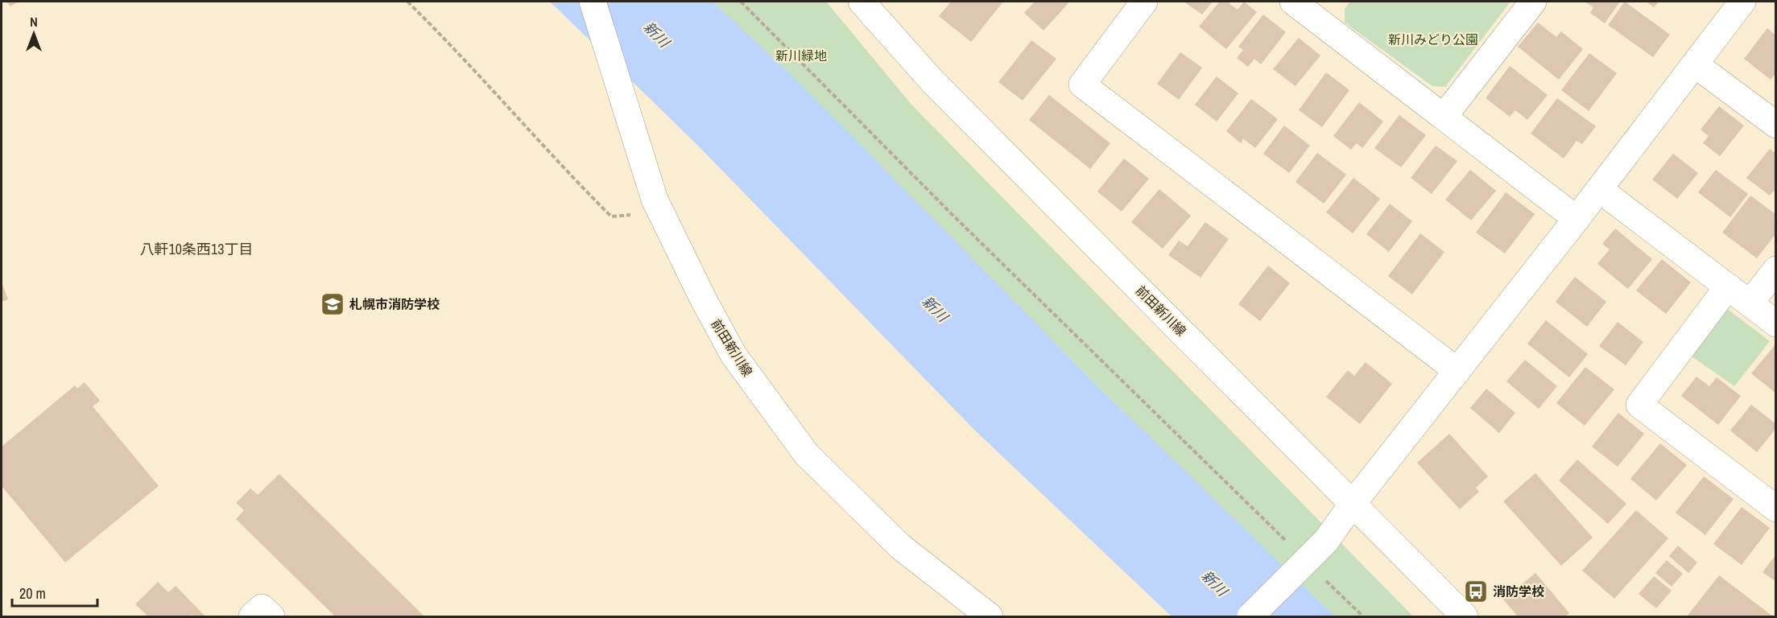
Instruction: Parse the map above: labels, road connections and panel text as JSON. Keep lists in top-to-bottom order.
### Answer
{
  "streets": {
    "street": ["前田新川線"]
  },
  "districts": ["八軒10条西13丁目"],
  "water": ["新川"],
  "parks": ["新川みどり公園", "新川緑地"],
  "places": {
    "school or university": ["札幌市消防学校"],
    "bus stop": ["消防学校"]
  },
  "scale_bar": "20 m",
  "north": "top"
}
